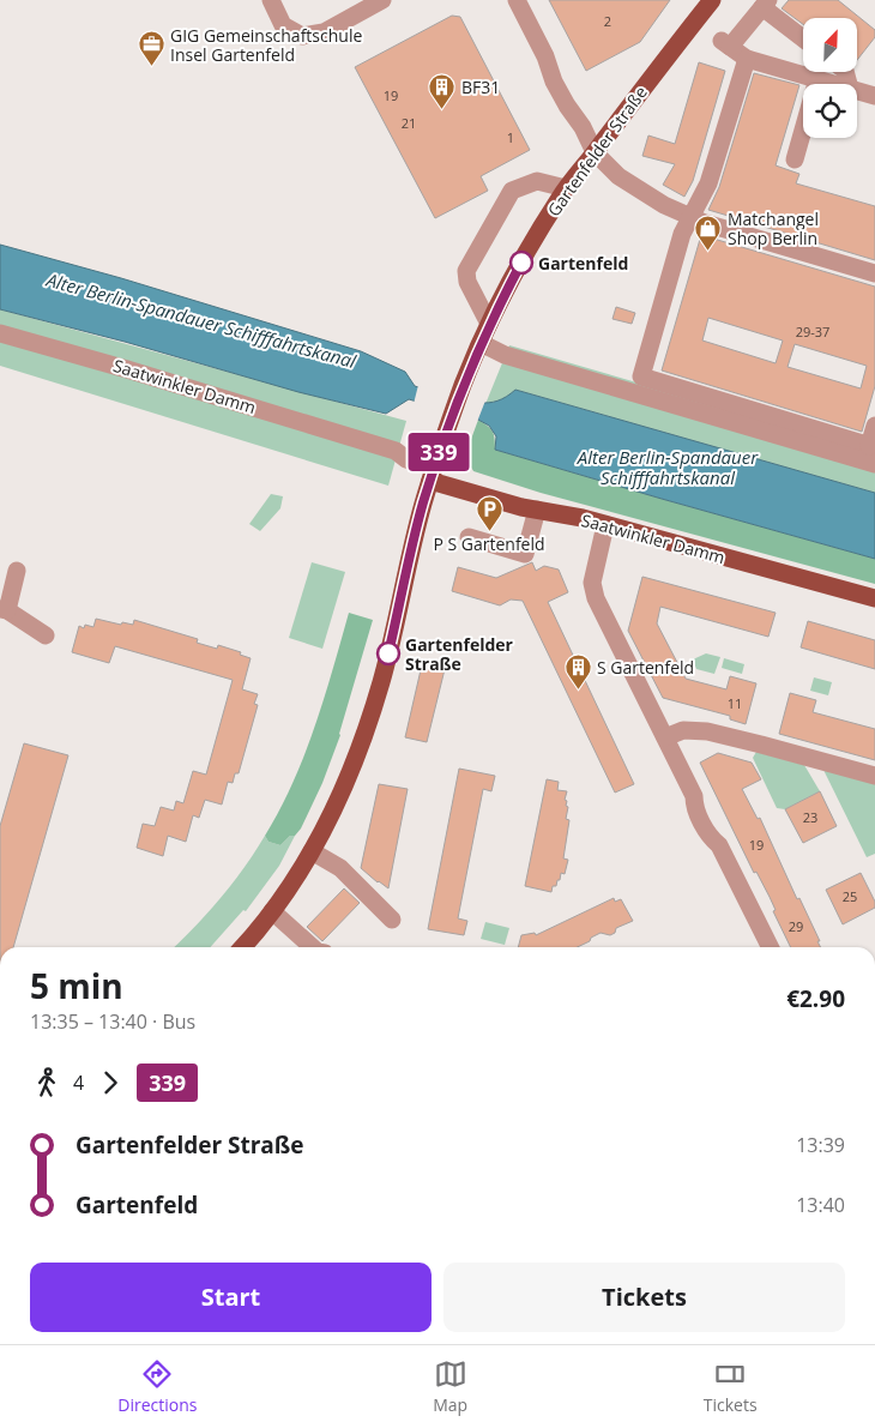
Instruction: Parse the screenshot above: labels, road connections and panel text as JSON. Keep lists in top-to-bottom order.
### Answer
{
  "streets": {
    "main road": ["Gartenfelder Straße", "Saatwinkler Damm"]
  },
  "crossings": [
    ["Gartenfelder Straße", "Saatwinkler Damm"]
  ],
  "water": ["Alter Berlin-Spandauer Schifffahrtskanal"],
  "places": {
    "office": ["GIG Gemeinschaftschule Insel Gartenfeld"],
    "building": ["BF31", "S Gartenfeld"],
    "shop": ["Matchangel Shop Berlin"],
    "other": ["Gartenfeld", "Gartenfelder Straße"],
    "parking": ["P S Gartenfeld"]
  },
  "lines": ["bus line 339"],
  "house_numbers": [
    "2",
    "19",
    "21",
    "1",
    "29-37",
    "11",
    "23",
    "19",
    "25",
    "29"
  ],
  "north": "top right",
  "page": {
    "on_map": "339",
    "heading": ["5 min", "13:35 – 13:40 · Bus", "€2.90"],
    "legs": ["4", "339"],
    "list": [
      {
        "name": "Gartenfelder Straße",
        "value": "13:39"
      },
      {
        "name": "Gartenfeld",
        "value": "13:40"
      }
    ],
    "buttons": ["Start", "Tickets"],
    "tabs": ["Directions", "Map", "Tickets"]
  }
}
